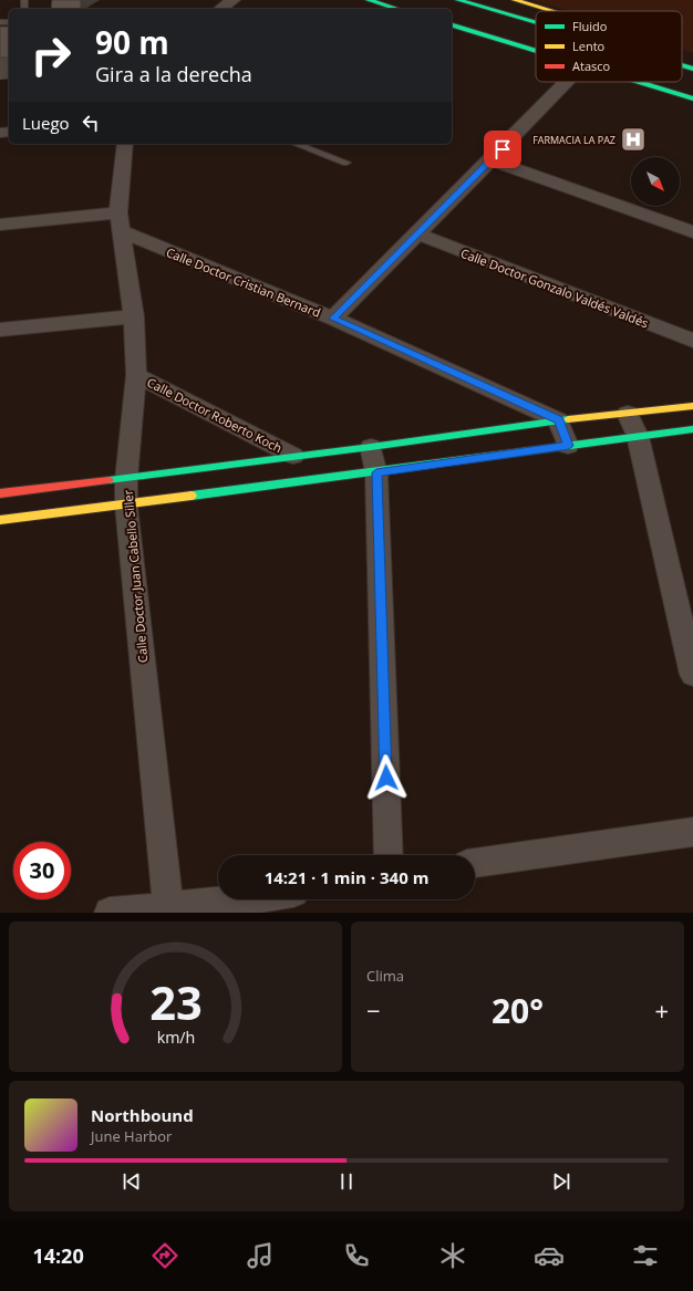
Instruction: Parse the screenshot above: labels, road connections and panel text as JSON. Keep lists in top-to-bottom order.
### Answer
{
  "streets": {
    "street": [
      "Calle Doctor Cristian Bernard",
      "Calle Doctor Gonzalo Valdés Valdés",
      "Calle Doctor Roberto Koch",
      "Calle Doctor Juan Cabello Siller"
    ]
  },
  "crossings": [
    ["Calle Doctor Cristian Bernard", "Calle Doctor Juan Cabello Siller"],
    ["Calle Doctor Roberto Koch", "Calle Doctor Juan Cabello Siller"]
  ],
  "places": {
    "hospital": ["FARMACIA LA PAZ"]
  },
  "legend": ["Fluido", "Lento", "Atasco"],
  "north": "bottom right",
  "page": {
    "turn": ["90 m", "Gira a la derecha"],
    "then": "Luego",
    "limit": "30",
    "trip": "14:21 · 1 min · 340 m",
    "tile": "Clima",
    "heat": ["−", "20°", "+"],
    "song": ["Northbound", "June Harbor"],
    "tabs": "14:20",
    "gauge": ["23", "km/h"]
  }
}
